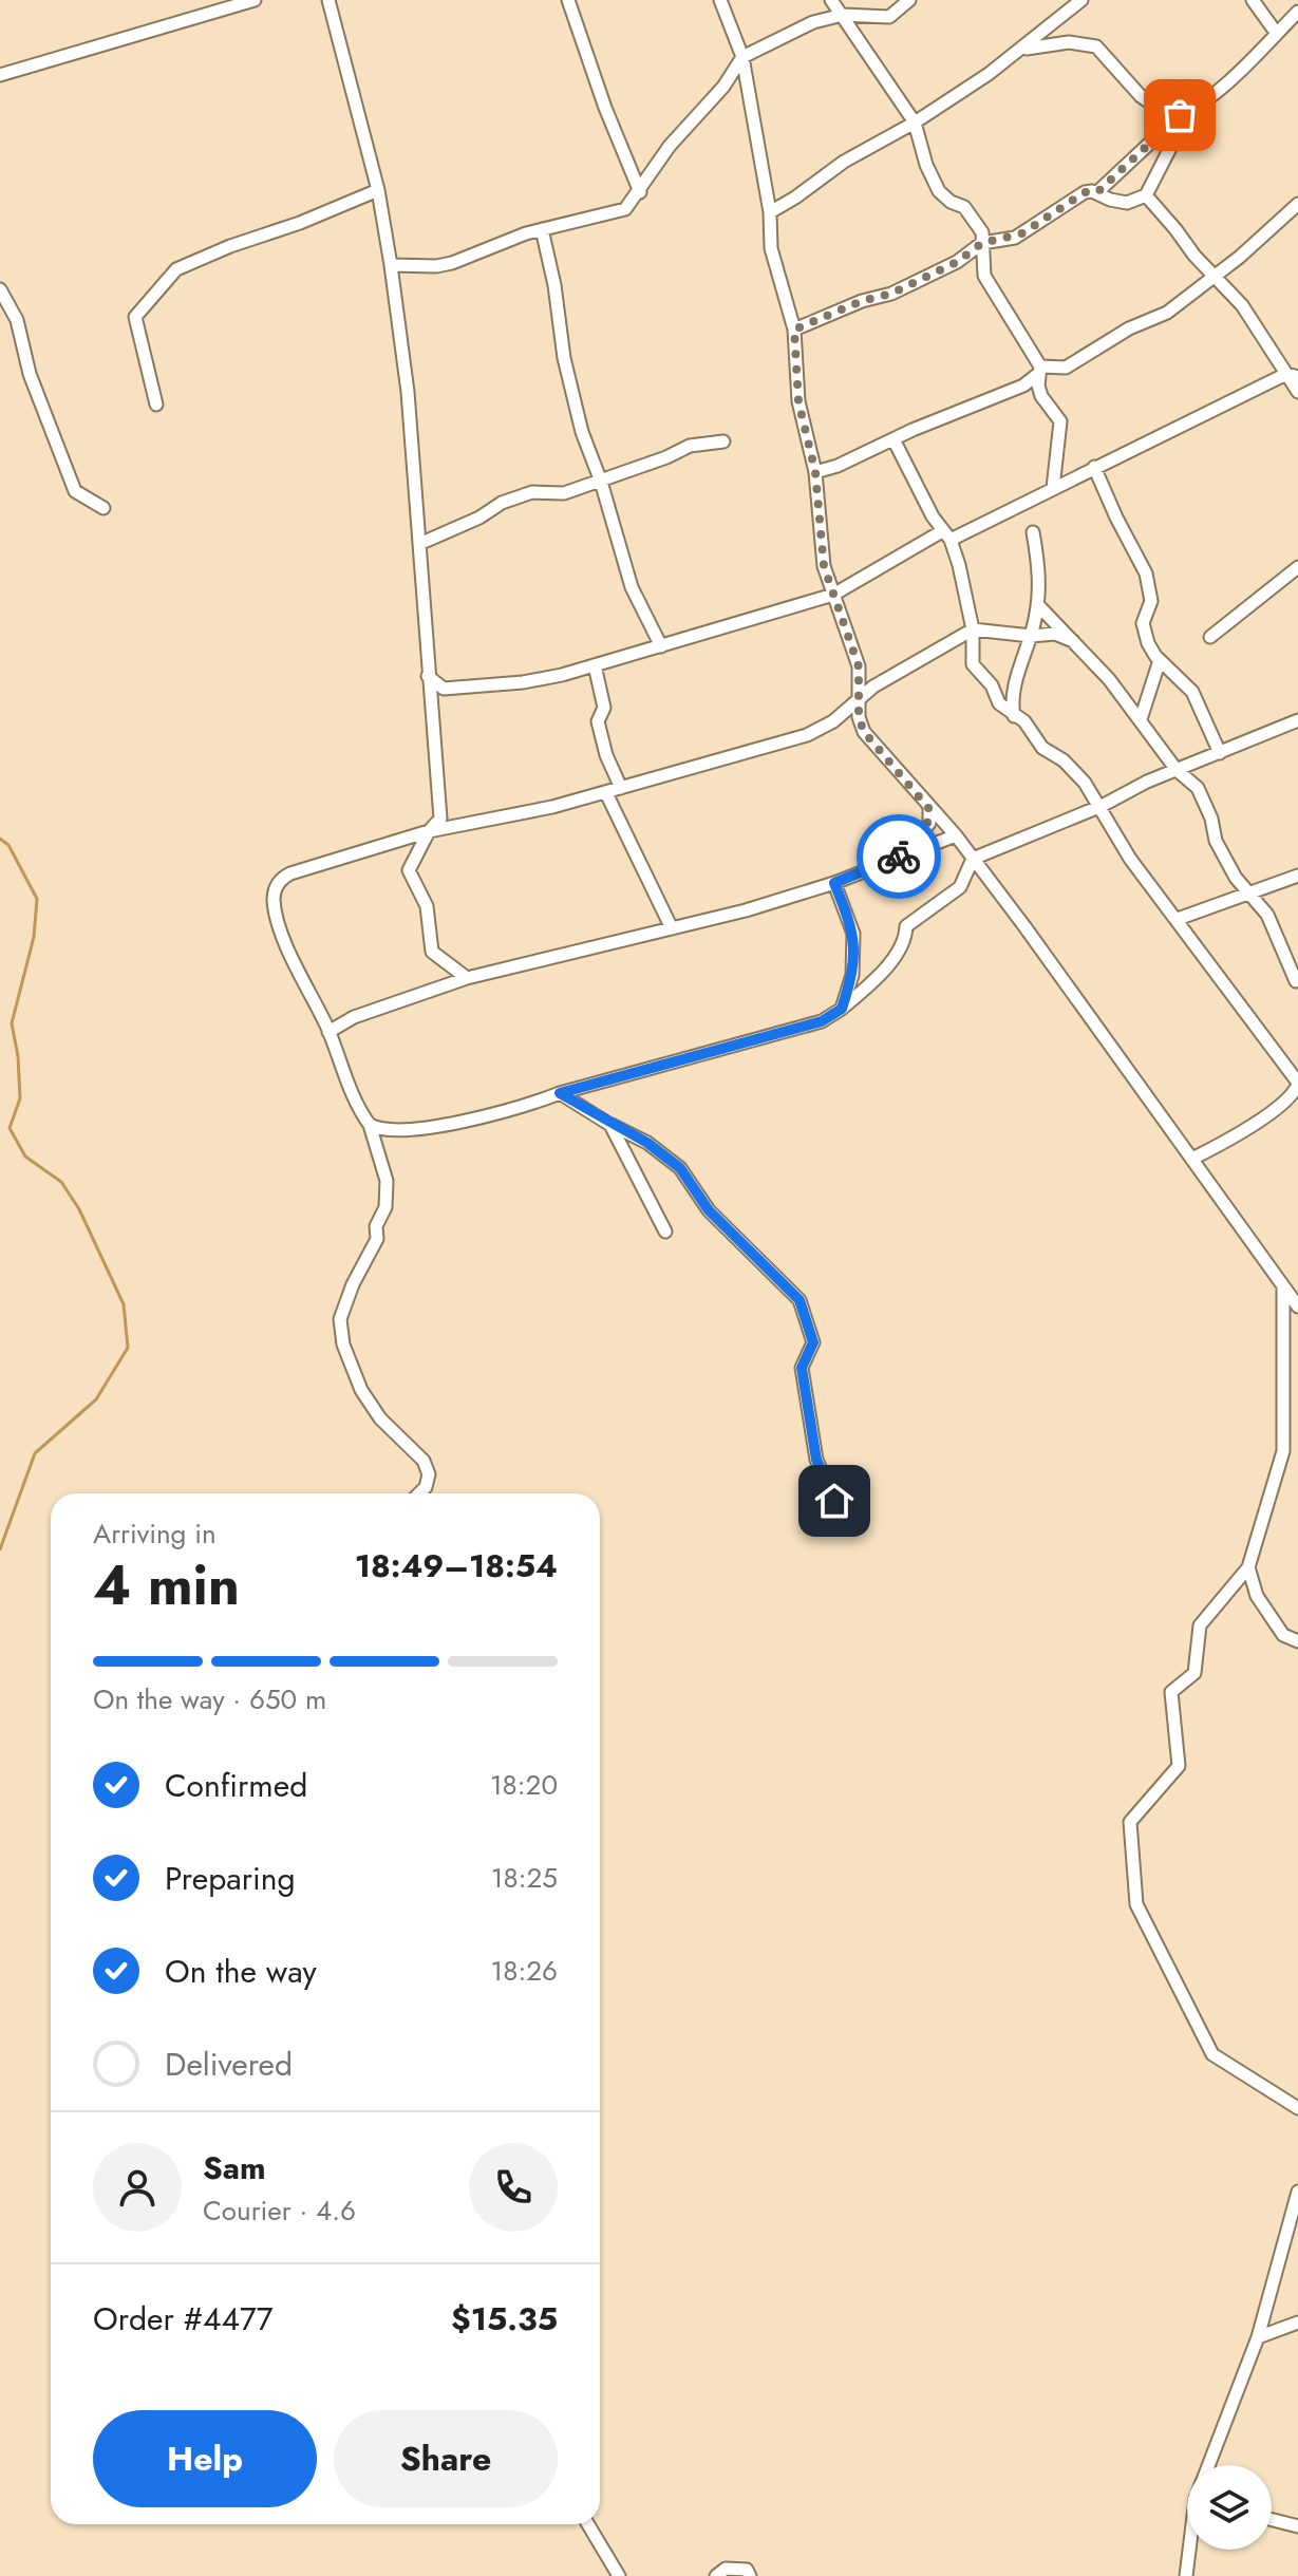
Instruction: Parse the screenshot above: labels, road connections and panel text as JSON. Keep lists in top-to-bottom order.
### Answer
{
  "page": {
    "heading": ["4 min", "Arriving in", "18:49–18:54"],
    "panel": [
      "Sam",
      "Courier · 4.6",
      "Order #4477",
      "$15.35"
    ],
    "bar": "On the way · 650 m",
    "list": [
      ["Confirmed", "18:20"],
      ["Preparing", "18:25"],
      ["On the way", "18:26"],
      "Delivered"
    ],
    "buttons": ["Help", "Share"]
  }
}
